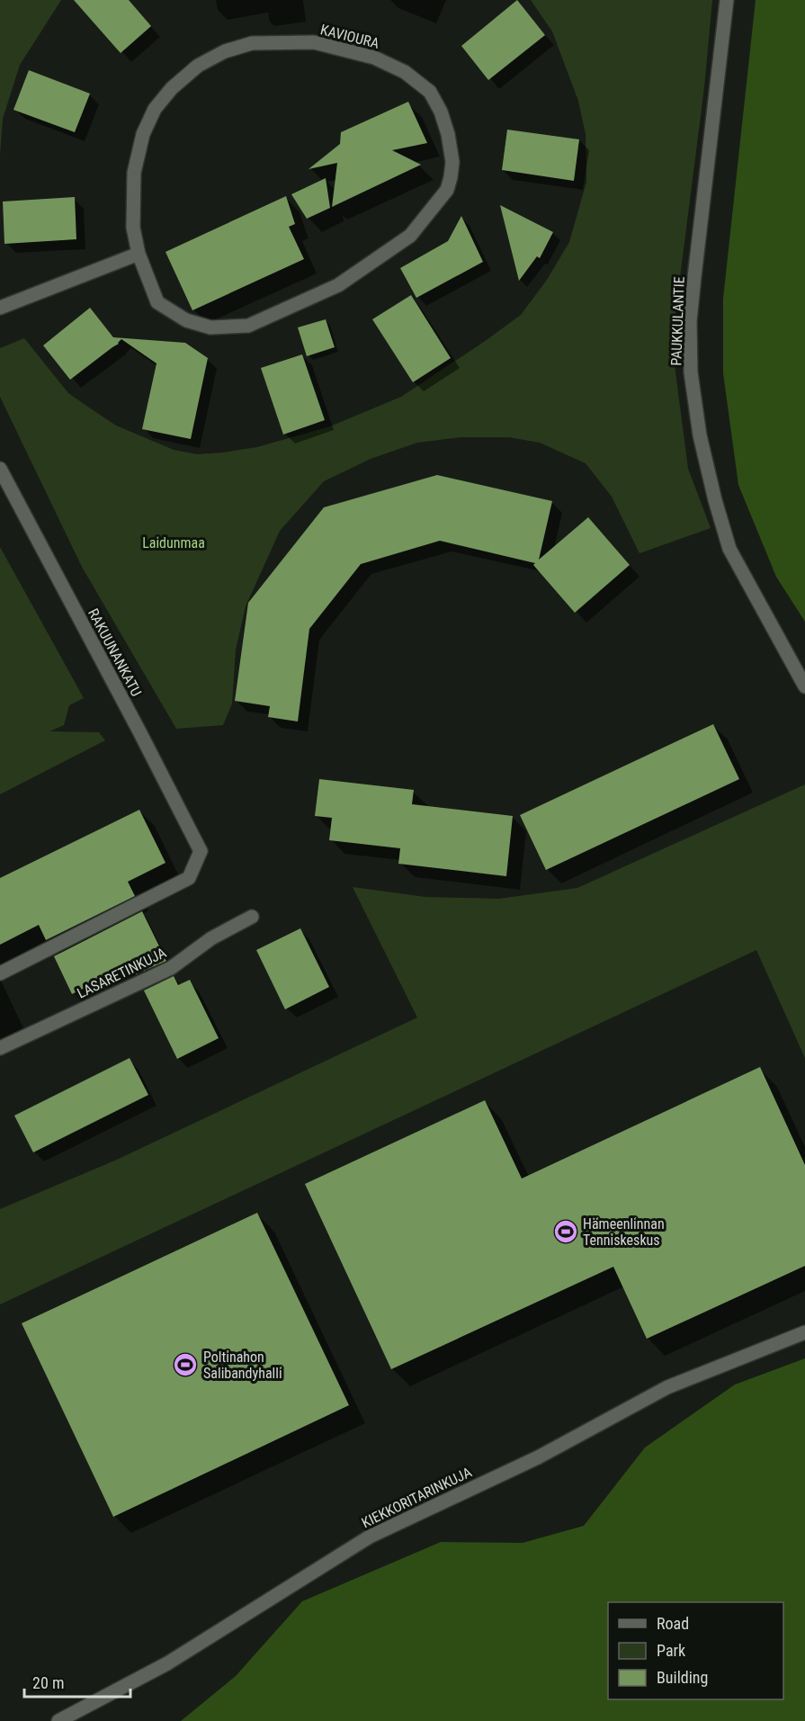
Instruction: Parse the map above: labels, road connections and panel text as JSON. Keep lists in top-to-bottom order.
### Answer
{
  "streets": {
    "street": [
      "KAVIOURA",
      "PAUKKULANTIE",
      "RAKUUNANKATU",
      "LASARETINKUJA",
      "KIEKKORITARINKUJA"
    ]
  },
  "parks": ["Laidunmaa"],
  "places": {
    "sports": ["Hämeenlinnan Tenniskeskus", "Poltinahon Salibandyhalli"]
  },
  "legend": ["Road", "Park", "Building"],
  "scale_bar": "20 m"
}
